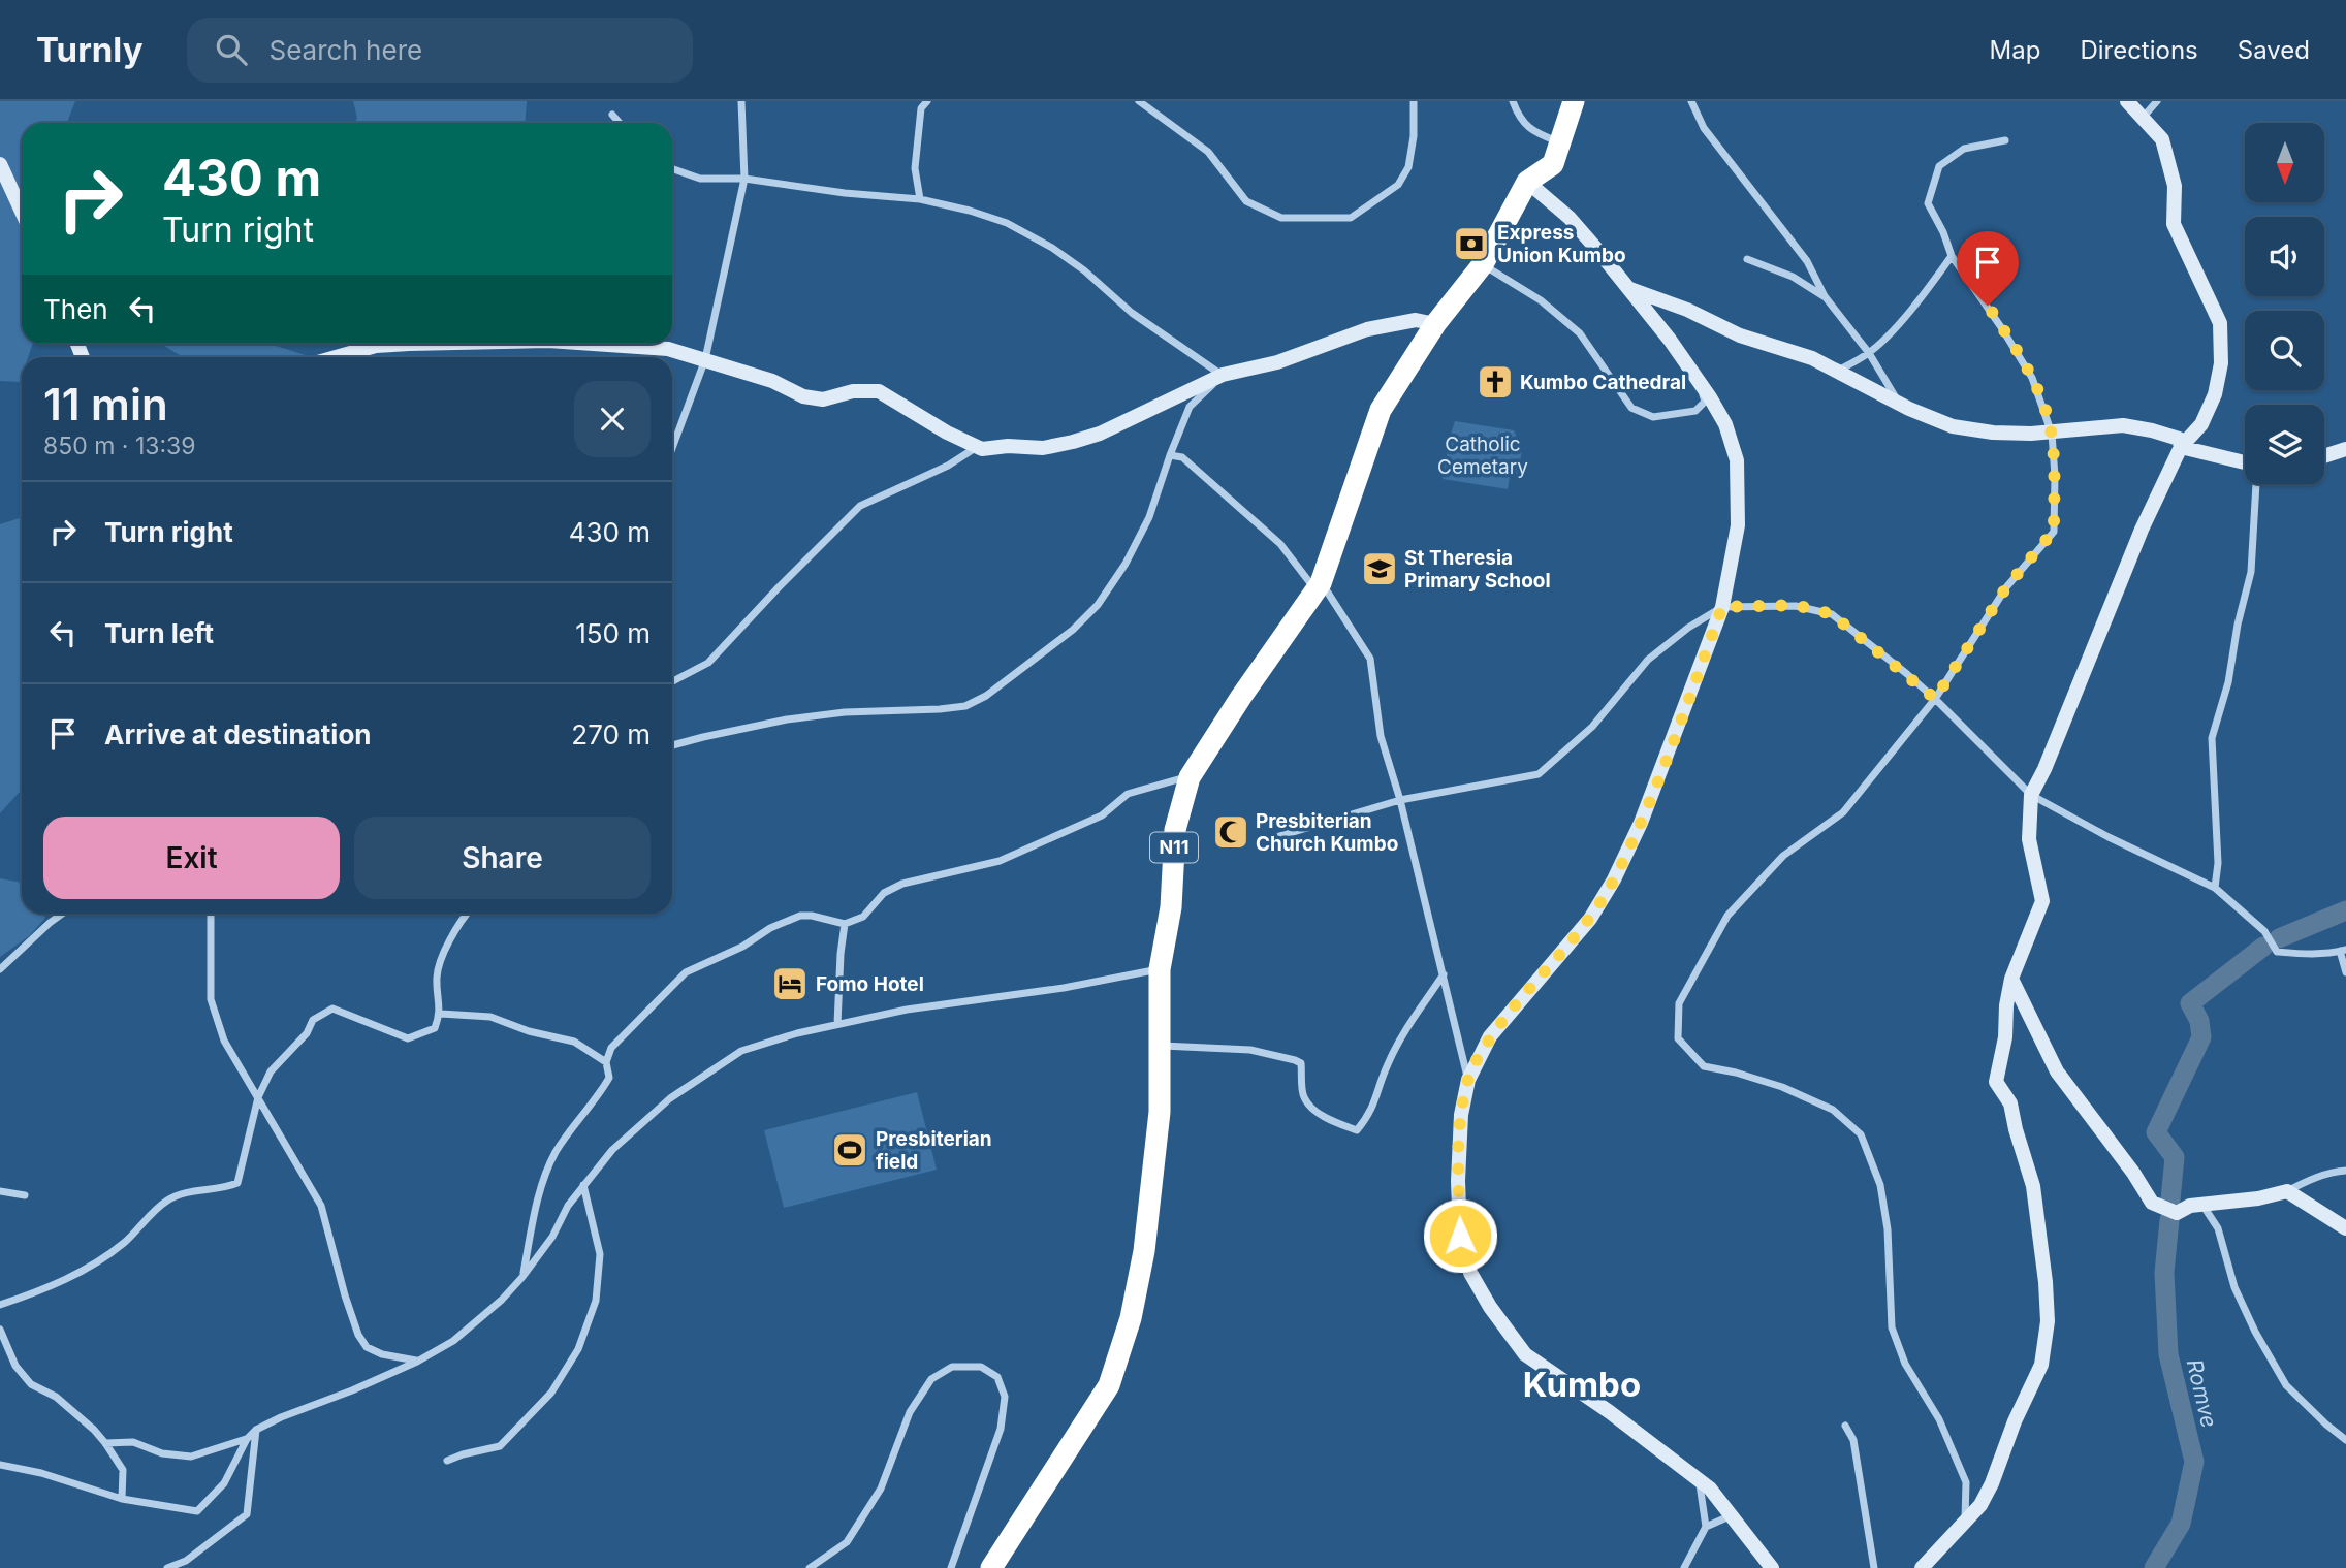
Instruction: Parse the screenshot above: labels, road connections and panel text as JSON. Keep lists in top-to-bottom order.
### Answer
{
  "streets": {
    "highway": ["N11"]
  },
  "districts": ["Kumbo"],
  "water": ["Romve"],
  "parks": ["Catholic Cemetary"],
  "places": {
    "bank": ["Express Union Kumbo"],
    "church": ["Kumbo Cathedral"],
    "school or university": ["St Theresia Primary School"],
    "mosque": ["Presbiterian Church Kumbo"],
    "hotel": ["Fomo Hotel"],
    "sports": ["Presbiterian field"]
  },
  "north": "bottom",
  "page": {
    "header": "Turnly",
    "search": "Search here",
    "nav": ["Map", "Directions", "Saved"],
    "turn": ["430 m", "Turn right"],
    "then": "Then",
    "heading": ["11 min", "850 m · 13:39"],
    "list": [
      {
        "name": "Turn right",
        "value": "430 m"
      },
      {
        "name": "Turn left",
        "value": "150 m"
      },
      {
        "name": "Arrive at destination",
        "value": "270 m"
      }
    ],
    "buttons": ["Exit", "Share"]
  }
}
